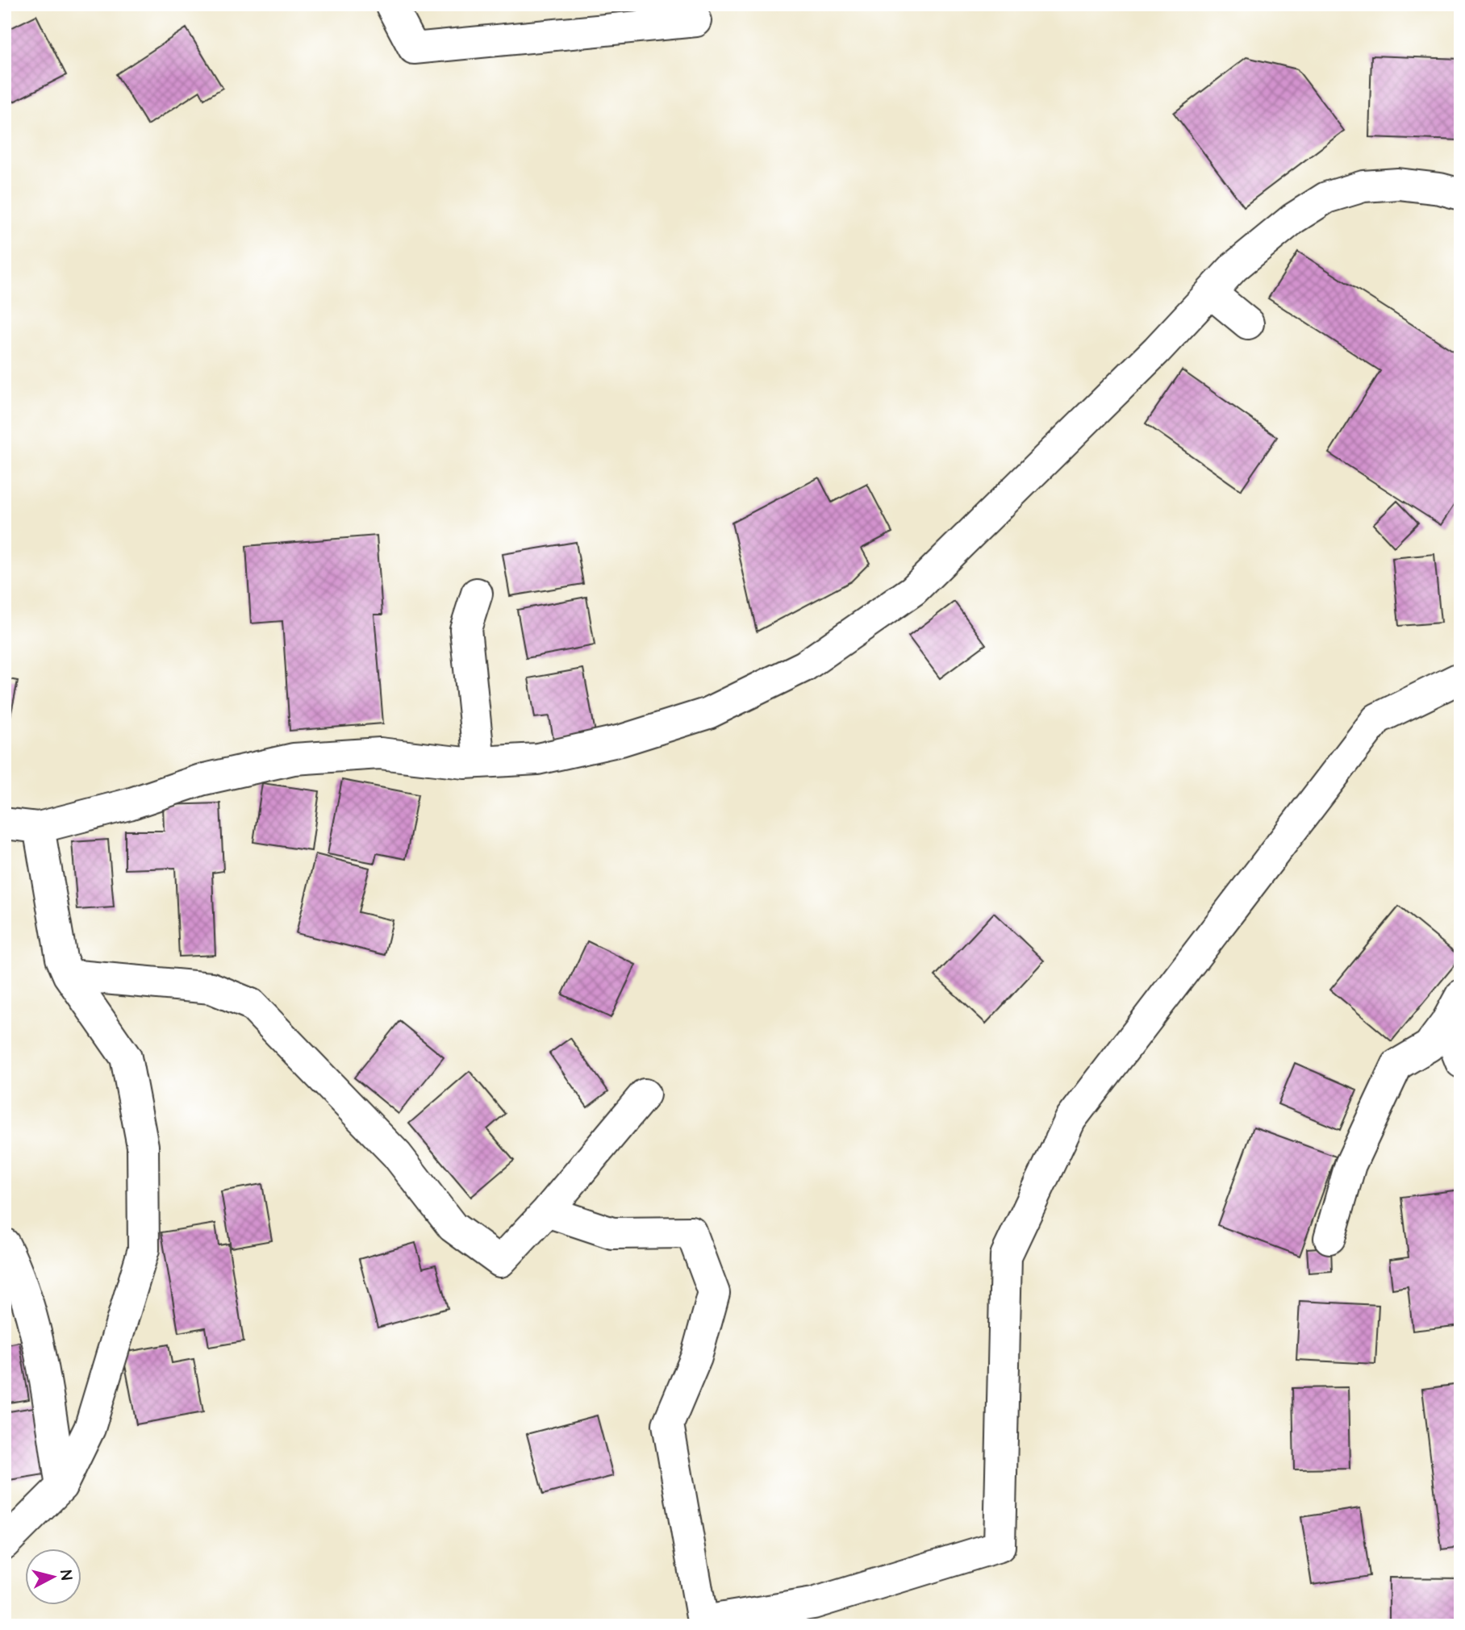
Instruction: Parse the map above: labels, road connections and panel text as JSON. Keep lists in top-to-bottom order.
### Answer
{
  "north": "right"
}
